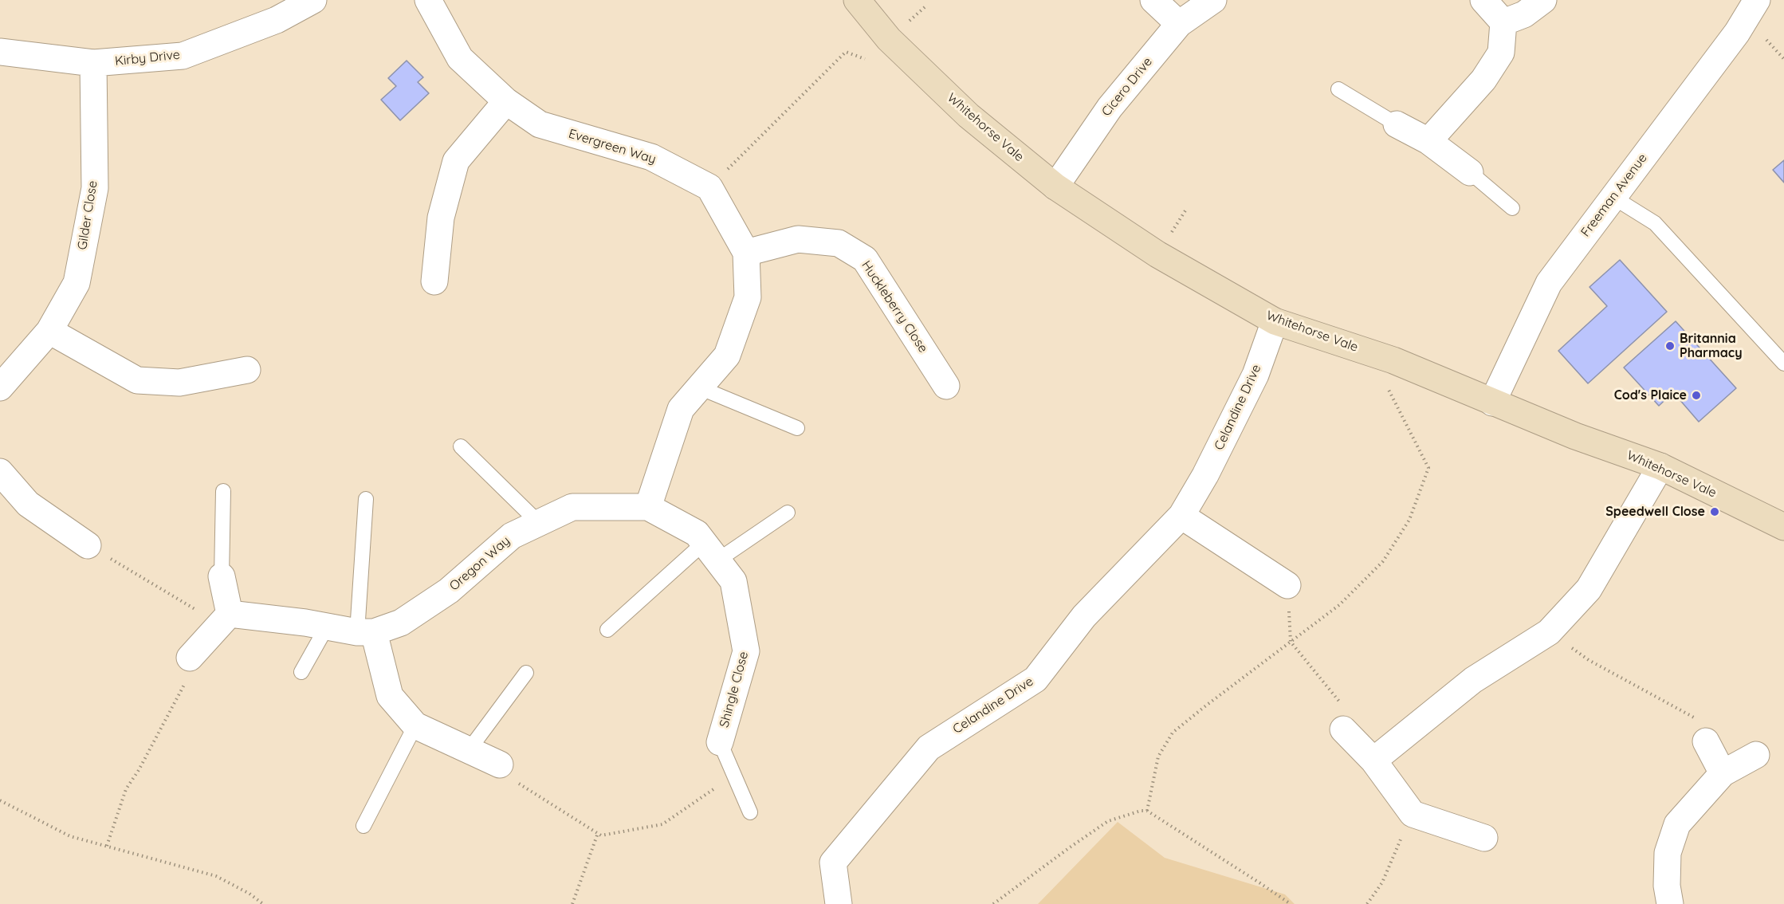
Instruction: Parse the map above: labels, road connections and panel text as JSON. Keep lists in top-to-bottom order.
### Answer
{
  "streets": {
    "street": [
      "Kirby Drive",
      "Cicero Drive",
      "Whitehorse Vale",
      "Evergreen Way",
      "Freeman Avenue",
      "Gilder Close",
      "Huckleberry Close",
      "Celandine Drive",
      "Oregon Way",
      "Shingle Close"
    ]
  },
  "crossings": [
    ["Kirby Drive", "Gilder Close"],
    ["Cicero Drive", "Whitehorse Vale"],
    ["Whitehorse Vale", "Freeman Avenue"],
    ["Whitehorse Vale", "Celandine Drive"],
    ["Oregon Way", "Shingle Close"]
  ],
  "places": ["Britannia Pharmacy", "Cod's Plaice", "Speedwell Close"]
}
